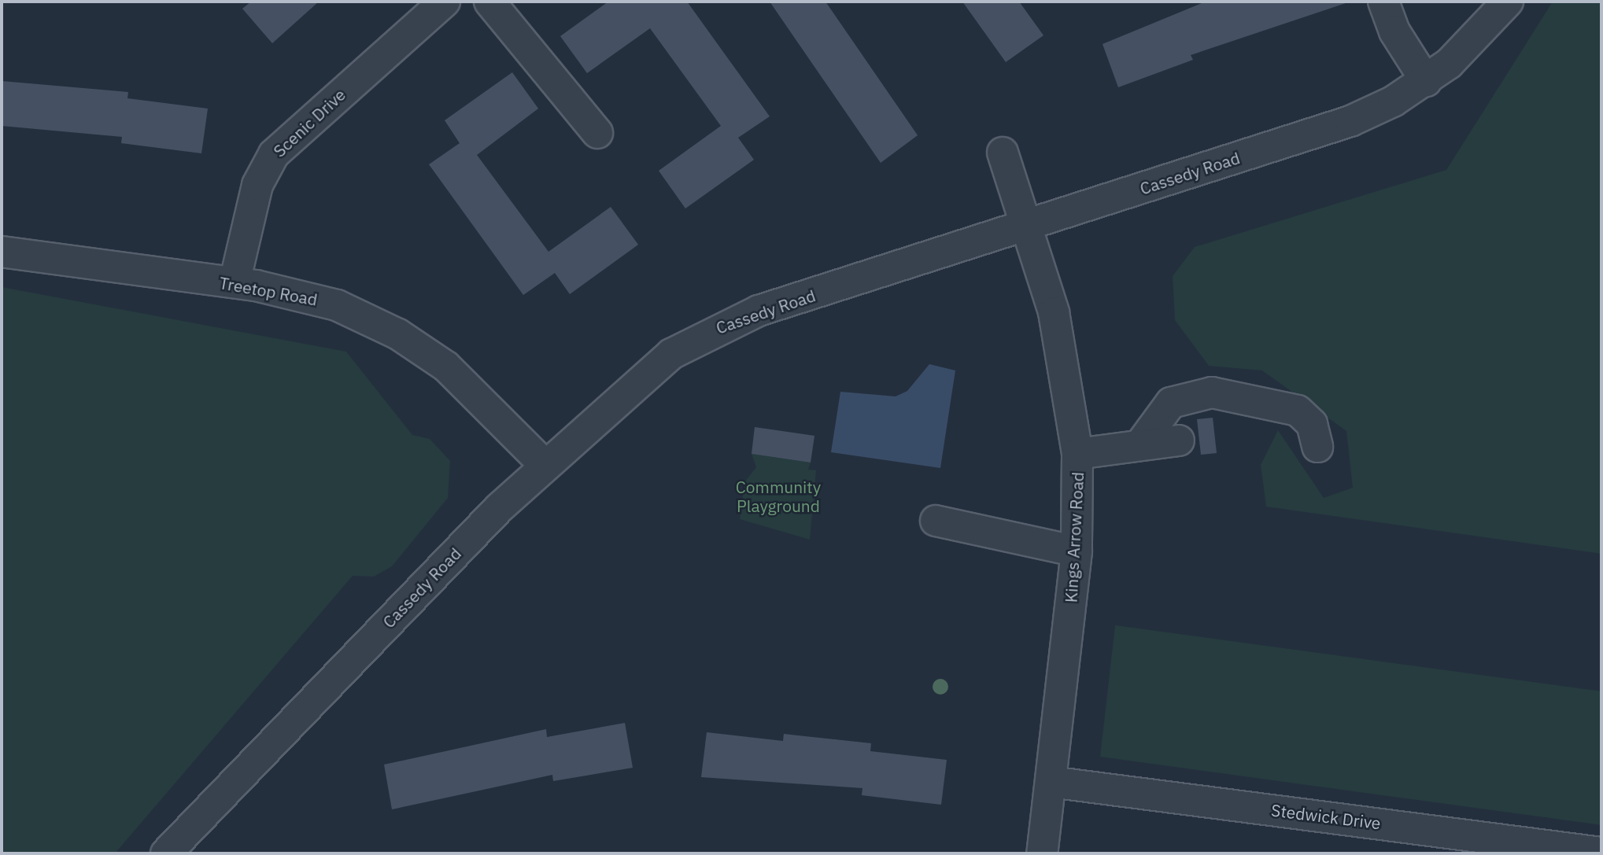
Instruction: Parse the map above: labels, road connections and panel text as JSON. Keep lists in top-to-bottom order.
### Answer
{
  "streets": {
    "street": [
      "Scenic Drive",
      "Cassedy Road",
      "Treetop Road",
      "Kings Arrow Road",
      "Stedwick Drive"
    ]
  },
  "crossings": [
    ["Scenic Drive", "Treetop Road"],
    ["Cassedy Road", "Treetop Road"],
    ["Cassedy Road", "Kings Arrow Road"],
    ["Kings Arrow Road", "Stedwick Drive"]
  ],
  "parks": ["Community Playground"]
}
